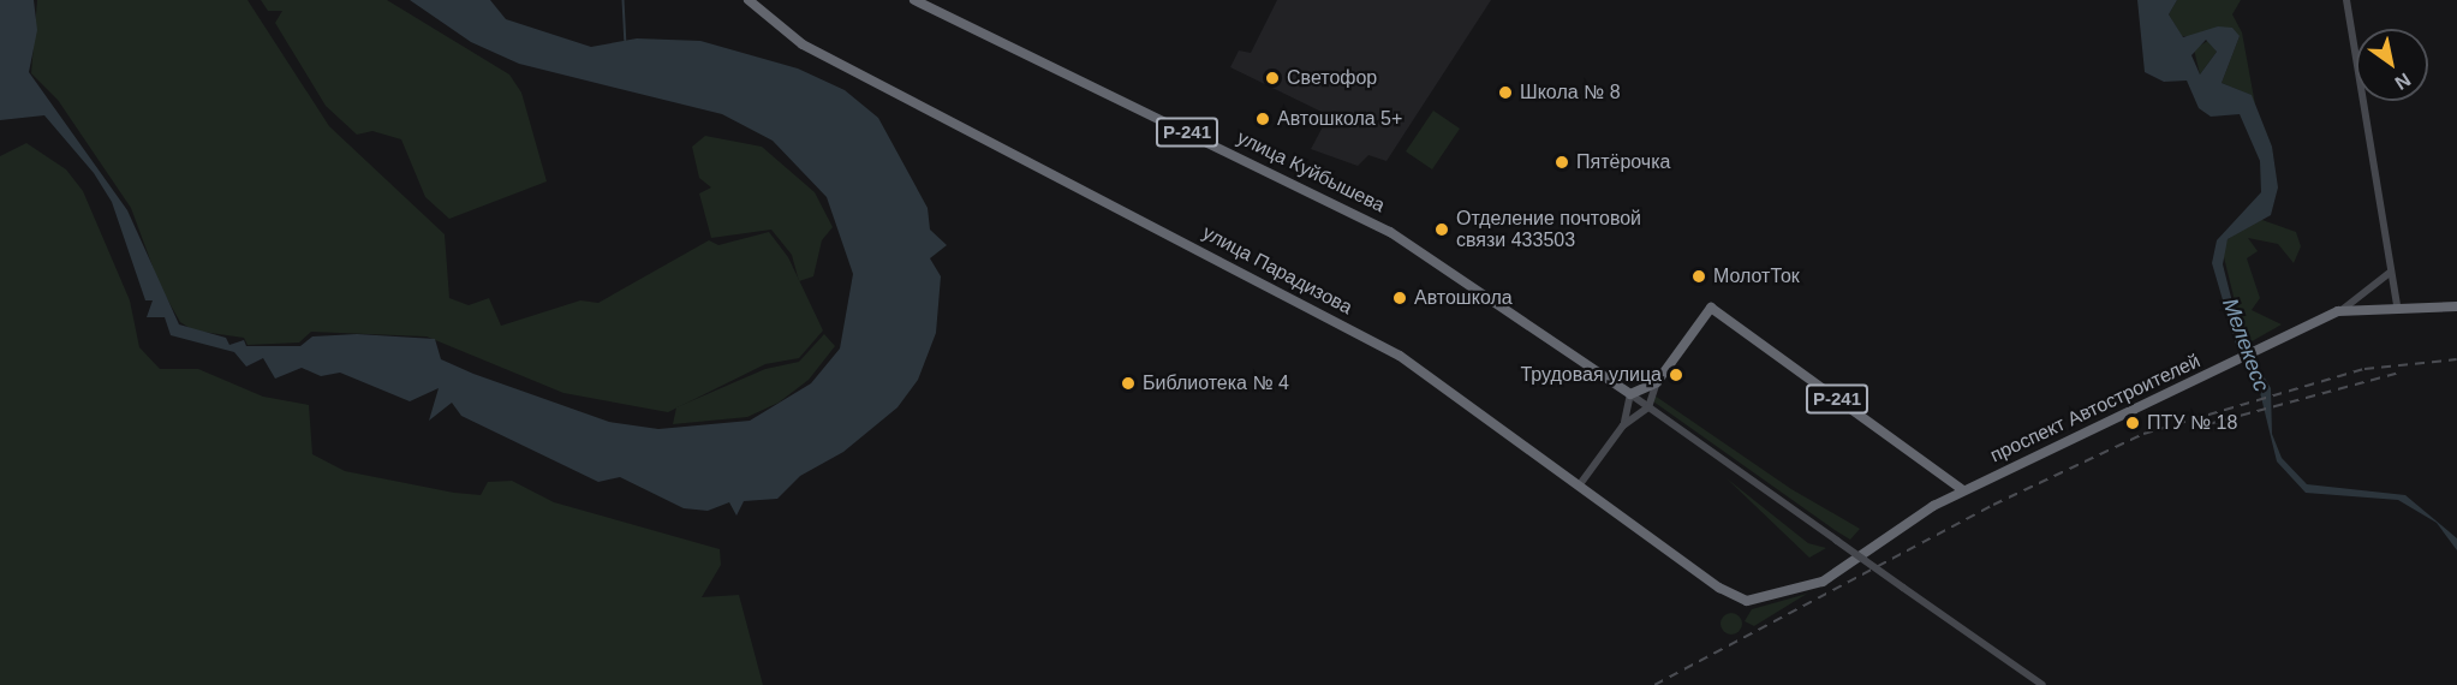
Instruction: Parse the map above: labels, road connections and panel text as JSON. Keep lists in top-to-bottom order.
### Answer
{
  "streets": {
    "highway": [
      "Р-241",
      "улица Куйбышева",
      "улица Парадизова",
      "проспект Автостроителей"
    ]
  },
  "crossings": [
    ["Р-241", "улица Куйбышева"],
    ["Р-241", "проспект Автостроителей"],
    ["улица Парадизова", "проспект Автостроителей"]
  ],
  "water": ["Мелекесс"],
  "places": [
    "Светофор",
    "Школа № 8",
    "Автошкола 5+",
    "Пятёрочка",
    "Отделение почтовой связи 433503",
    "МолотТок",
    "Автошкола",
    "Трудовая улица",
    "Библиотека № 4",
    "ПТУ № 18"
  ],
  "north": "bottom right"
}
